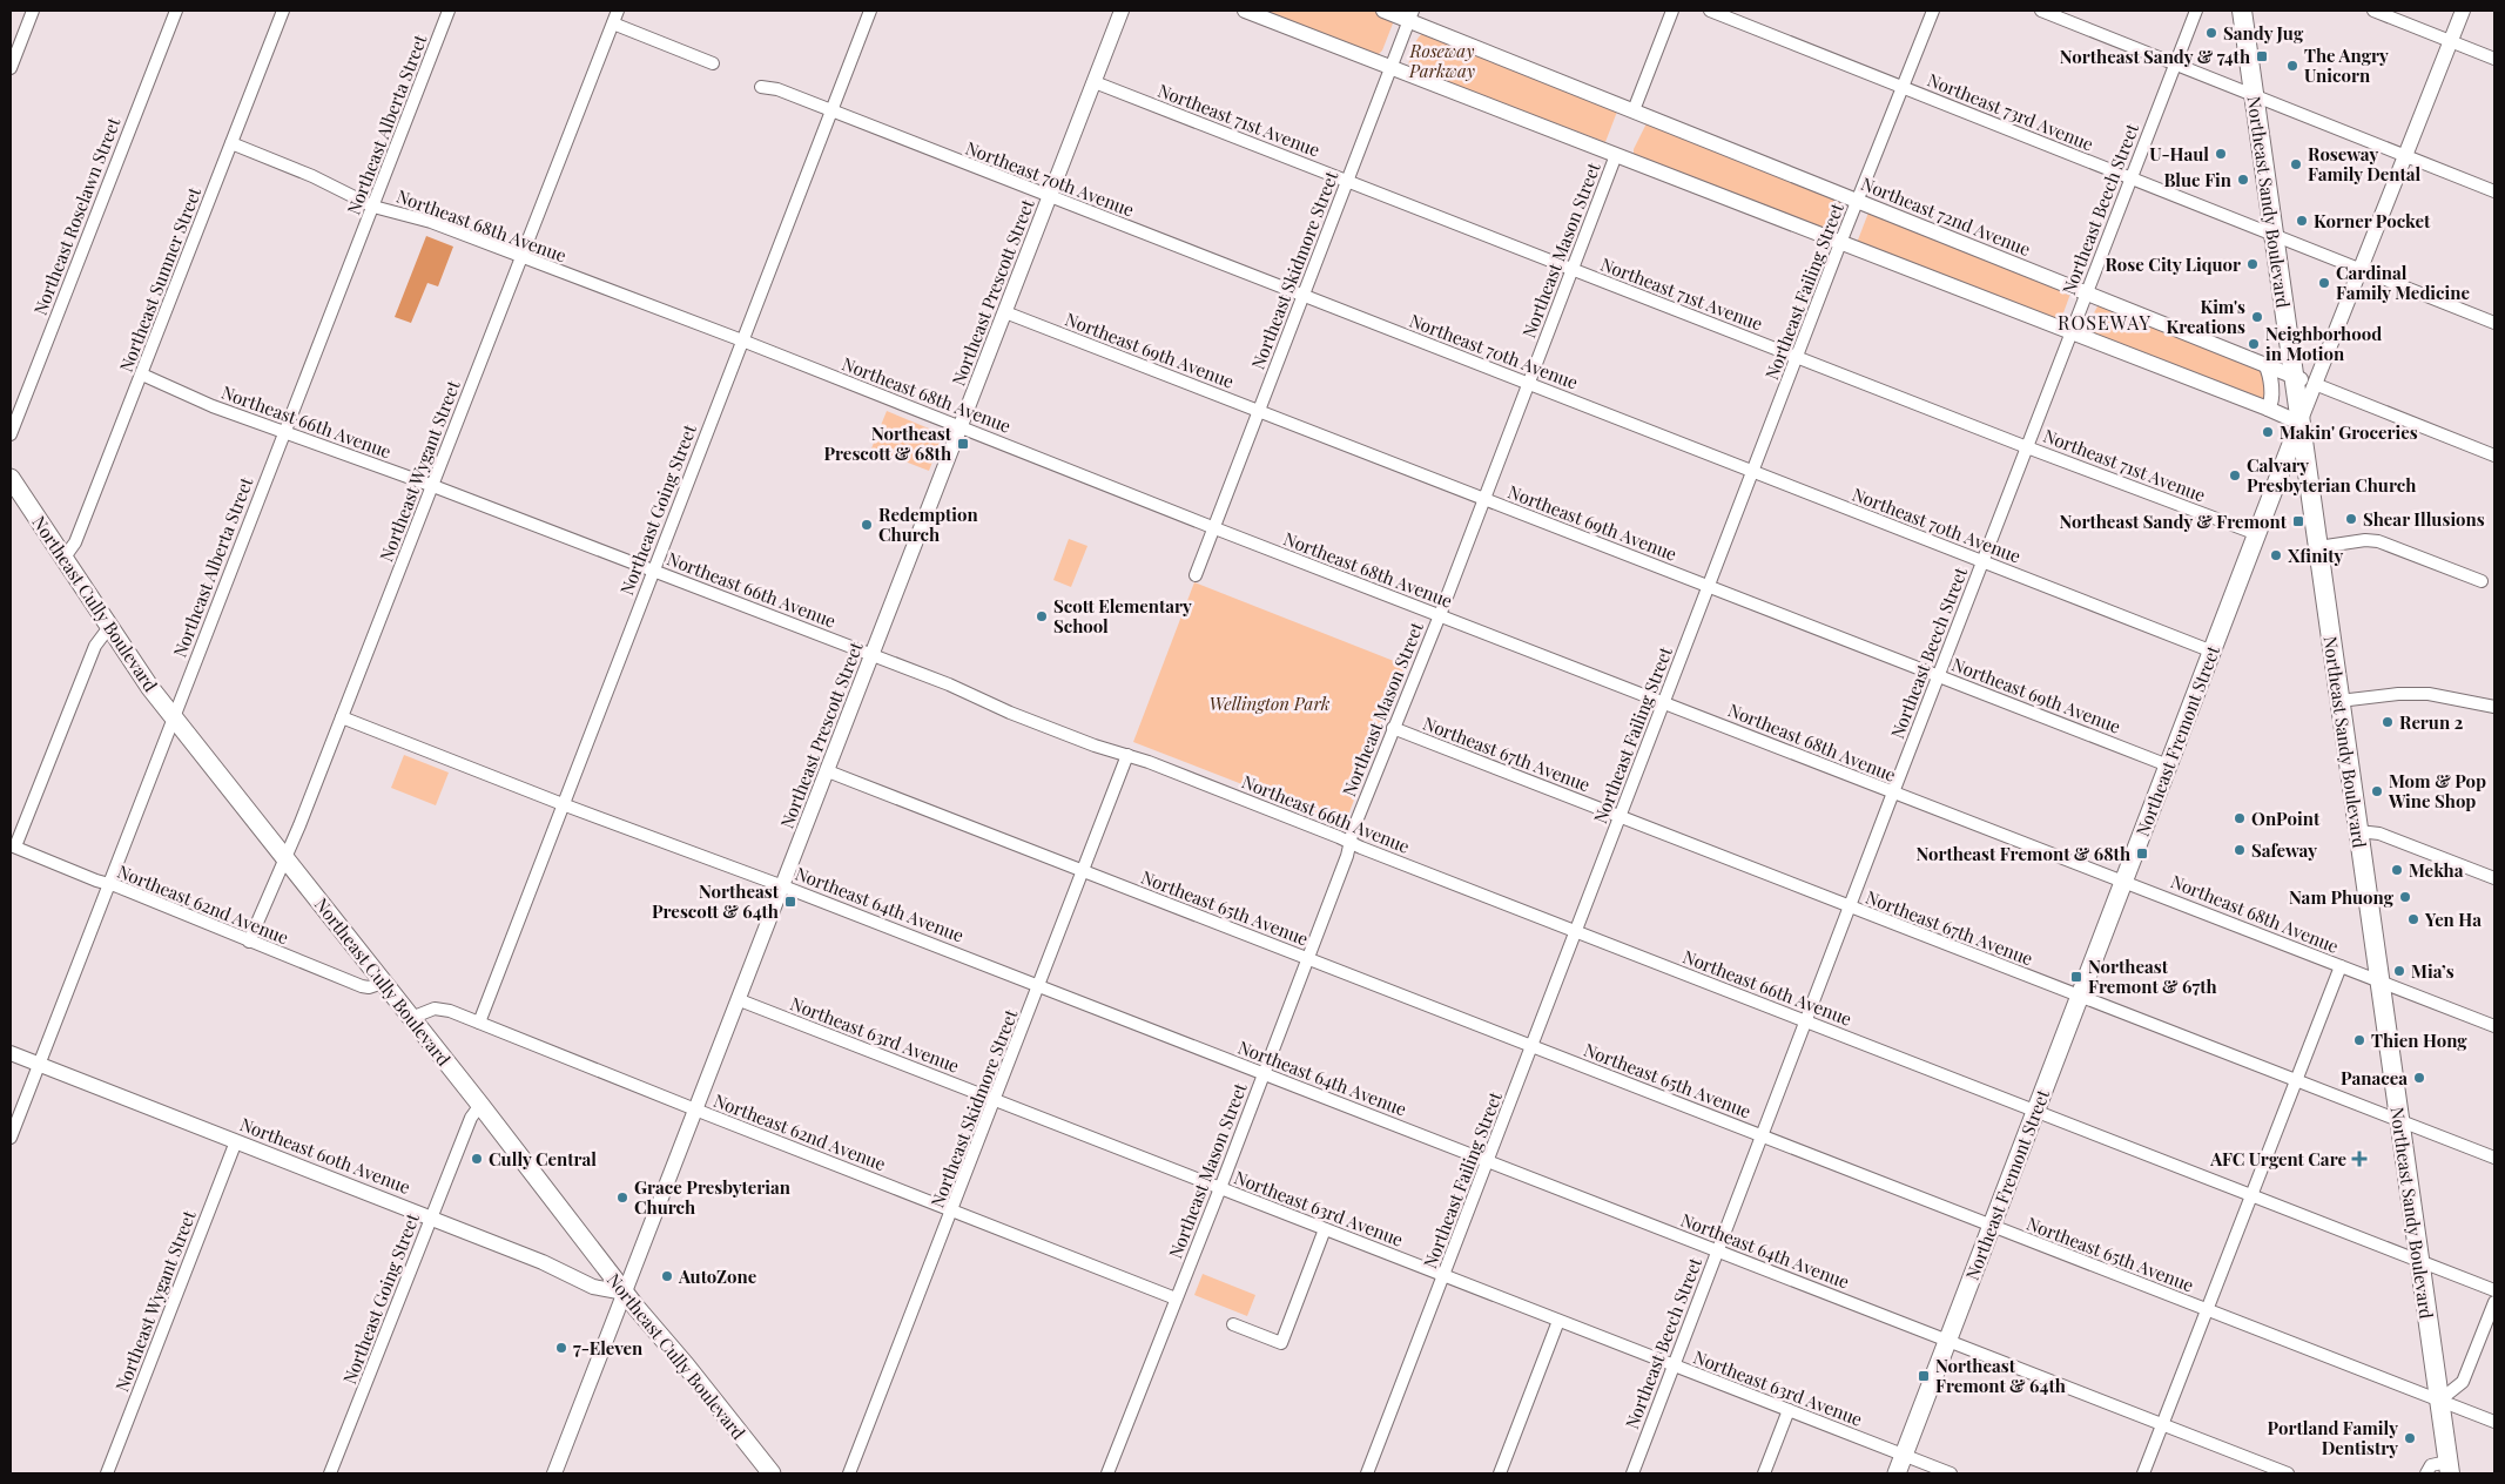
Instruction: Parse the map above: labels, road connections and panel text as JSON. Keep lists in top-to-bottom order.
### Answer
{
  "streets": {
    "main road": ["Northeast Sandy Boulevard", "Northeast Cully Boulevard", "Northeast Fremont Street"],
    "street": [
      "Northeast 73rd Avenue",
      "Northeast 71st Avenue",
      "Northeast Alberta Street",
      "Northeast 70th Avenue",
      "Northeast Beech Street",
      "Northeast Roselawn Street",
      "Northeast 72nd Avenue",
      "Northeast 68th Avenue",
      "Northeast Mason Street",
      "Northeast Skidmore Street",
      "Northeast Sumner Street",
      "Northeast Failing Street",
      "Northeast Prescott Street",
      "Northeast 69th Avenue",
      "Northeast 66th Avenue",
      "Northeast Wygant Street",
      "Northeast Going Street",
      "Northeast 67th Avenue",
      "Northeast 62nd Avenue",
      "Northeast 64th Avenue",
      "Northeast 65th Avenue",
      "Northeast 63rd Avenue",
      "Northeast 60th Avenue"
    ]
  },
  "crossings": [
    ["Northeast 73rd Avenue", "Northeast Sandy Boulevard"],
    ["Northeast 73rd Avenue", "Northeast Beech Street"],
    ["Northeast 73rd Avenue", "Northeast Failing Street"],
    ["Northeast 73rd Avenue", "Northeast Fremont Street"],
    ["Northeast 71st Avenue", "Northeast Beech Street"],
    ["Northeast 71st Avenue", "Northeast Mason Street"],
    ["Northeast 71st Avenue", "Northeast Skidmore Street"],
    ["Northeast 71st Avenue", "Northeast Failing Street"],
    ["Northeast 71st Avenue", "Northeast Prescott Street"],
    ["Northeast 71st Avenue", "Northeast Fremont Street"],
    ["Northeast Alberta Street", "Northeast 68th Avenue"],
    ["Northeast Alberta Street", "Northeast 66th Avenue"],
    ["Northeast Alberta Street", "Northeast Cully Boulevard"],
    ["Northeast Alberta Street", "Northeast 62nd Avenue"],
    ["Northeast Alberta Street", "Northeast 60th Avenue"],
    ["Northeast 70th Avenue", "Northeast Beech Street"],
    ["Northeast 70th Avenue", "Northeast Mason Street"],
    ["Northeast 70th Avenue", "Northeast Skidmore Street"],
    ["Northeast 70th Avenue", "Northeast Failing Street"],
    ["Northeast 70th Avenue", "Northeast Prescott Street"],
    ["Northeast 70th Avenue", "Northeast Going Street"],
    ["Northeast 70th Avenue", "Northeast Fremont Street"],
    ["Northeast Sandy Boulevard", "Northeast 72nd Avenue"],
    ["Northeast Sandy Boulevard", "Northeast 68th Avenue"],
    ["Northeast Sandy Boulevard", "Northeast 66th Avenue"],
    ["Northeast Sandy Boulevard", "Northeast Fremont Street"],
    ["Northeast Sandy Boulevard", "Northeast 67th Avenue"],
    ["Northeast Sandy Boulevard", "Northeast 65th Avenue"],
    ["Northeast Beech Street", "Northeast 72nd Avenue"],
    ["Northeast Beech Street", "Northeast 68th Avenue"],
    ["Northeast Beech Street", "Northeast 69th Avenue"],
    ["Northeast Beech Street", "Northeast 66th Avenue"],
    ["Northeast Beech Street", "Northeast 67th Avenue"],
    ["Northeast Beech Street", "Northeast 64th Avenue"],
    ["Northeast Beech Street", "Northeast 65th Avenue"],
    ["Northeast Beech Street", "Northeast 63rd Avenue"],
    ["Northeast 72nd Avenue", "Northeast Skidmore Street"],
    ["Northeast 72nd Avenue", "Northeast Failing Street"],
    ["Northeast 72nd Avenue", "Northeast Fremont Street"],
    ["Northeast 68th Avenue", "Northeast Mason Street"],
    ["Northeast 68th Avenue", "Northeast Skidmore Street"],
    ["Northeast 68th Avenue", "Northeast Sumner Street"],
    ["Northeast 68th Avenue", "Northeast Failing Street"],
    ["Northeast 68th Avenue", "Northeast Prescott Street"],
    ["Northeast 68th Avenue", "Northeast Wygant Street"],
    ["Northeast 68th Avenue", "Northeast Going Street"],
    ["Northeast 68th Avenue", "Northeast Fremont Street"],
    ["Northeast Mason Street", "Northeast 69th Avenue"],
    ["Northeast Mason Street", "Northeast 66th Avenue"],
    ["Northeast Mason Street", "Northeast 67th Avenue"],
    ["Northeast Mason Street", "Northeast 62nd Avenue"],
    ["Northeast Mason Street", "Northeast 64th Avenue"],
    ["Northeast Mason Street", "Northeast 65th Avenue"],
    ["Northeast Mason Street", "Northeast 63rd Avenue"],
    ["Northeast Skidmore Street", "Northeast 69th Avenue"],
    ["Northeast Skidmore Street", "Northeast 66th Avenue"],
    ["Northeast Skidmore Street", "Northeast 62nd Avenue"],
    ["Northeast Skidmore Street", "Northeast 64th Avenue"],
    ["Northeast Skidmore Street", "Northeast 65th Avenue"],
    ["Northeast Skidmore Street", "Northeast 63rd Avenue"],
    ["Northeast Sumner Street", "Northeast 66th Avenue"],
    ["Northeast Sumner Street", "Northeast Cully Boulevard"],
    ["Northeast Failing Street", "Northeast 69th Avenue"],
    ["Northeast Failing Street", "Northeast 66th Avenue"],
    ["Northeast Failing Street", "Northeast 67th Avenue"],
    ["Northeast Failing Street", "Northeast 64th Avenue"],
    ["Northeast Failing Street", "Northeast 65th Avenue"],
    ["Northeast Failing Street", "Northeast 63rd Avenue"],
    ["Northeast Prescott Street", "Northeast 69th Avenue"],
    ["Northeast Prescott Street", "Northeast 66th Avenue"],
    ["Northeast Prescott Street", "Northeast Cully Boulevard"],
    ["Northeast Prescott Street", "Northeast 62nd Avenue"],
    ["Northeast Prescott Street", "Northeast 64th Avenue"],
    ["Northeast Prescott Street", "Northeast 65th Avenue"],
    ["Northeast Prescott Street", "Northeast 63rd Avenue"],
    ["Northeast Prescott Street", "Northeast 60th Avenue"],
    ["Northeast 69th Avenue", "Northeast Fremont Street"],
    ["Northeast 66th Avenue", "Northeast Wygant Street"],
    ["Northeast 66th Avenue", "Northeast Going Street"],
    ["Northeast 66th Avenue", "Northeast Fremont Street"],
    ["Northeast Wygant Street", "Northeast Cully Boulevard"],
    ["Northeast Wygant Street", "Northeast 62nd Avenue"],
    ["Northeast Wygant Street", "Northeast 64th Avenue"],
    ["Northeast Wygant Street", "Northeast 60th Avenue"],
    ["Northeast Going Street", "Northeast Cully Boulevard"],
    ["Northeast Going Street", "Northeast 62nd Avenue"],
    ["Northeast Going Street", "Northeast 64th Avenue"],
    ["Northeast Going Street", "Northeast 60th Avenue"],
    ["Northeast Cully Boulevard", "Northeast 62nd Avenue"],
    ["Northeast Cully Boulevard", "Northeast 60th Avenue"],
    ["Northeast Fremont Street", "Northeast 67th Avenue"],
    ["Northeast Fremont Street", "Northeast 64th Avenue"],
    ["Northeast Fremont Street", "Northeast 65th Avenue"],
    ["Northeast Fremont Street", "Northeast 63rd Avenue"]
  ],
  "districts": ["ROSEWAY"],
  "parks": ["Roseway Parkway", "Wellington Park"],
  "places": {
    "other": [
      "Sandy Jug",
      "The Angry Unicorn",
      "U-Haul",
      "Roseway Family Dental",
      "Blue Fin",
      "Korner Pocket",
      "Rose City Liquor",
      "Cardinal Family Medicine",
      "Kim's Kreations",
      "Neighborhood in Motion",
      "Makin' Groceries",
      "Calvary Presbyterian Church",
      "Shear Illusions",
      "Redemption Church",
      "Xfinity",
      "Scott Elementary School",
      "Rerun 2",
      "Mom & Pop Wine Shop",
      "OnPoint",
      "Safeway",
      "Mekha",
      "Nam Phuong",
      "Yen Ha",
      "Mia’s",
      "Thien Hong",
      "Panacea",
      "Cully Central",
      "Grace Presbyterian Church",
      "AutoZone",
      "7-Eleven",
      "Portland Family Dentistry"
    ],
    "transit": [
      "Northeast Sandy & 74th",
      "Northeast Prescott & 68th",
      "Northeast Sandy & Fremont",
      "Northeast Fremont & 68th",
      "Northeast Prescott & 64th",
      "Northeast Fremont & 67th",
      "Northeast Fremont & 64th"
    ],
    "health": ["AFC Urgent Care"]
  }
}
